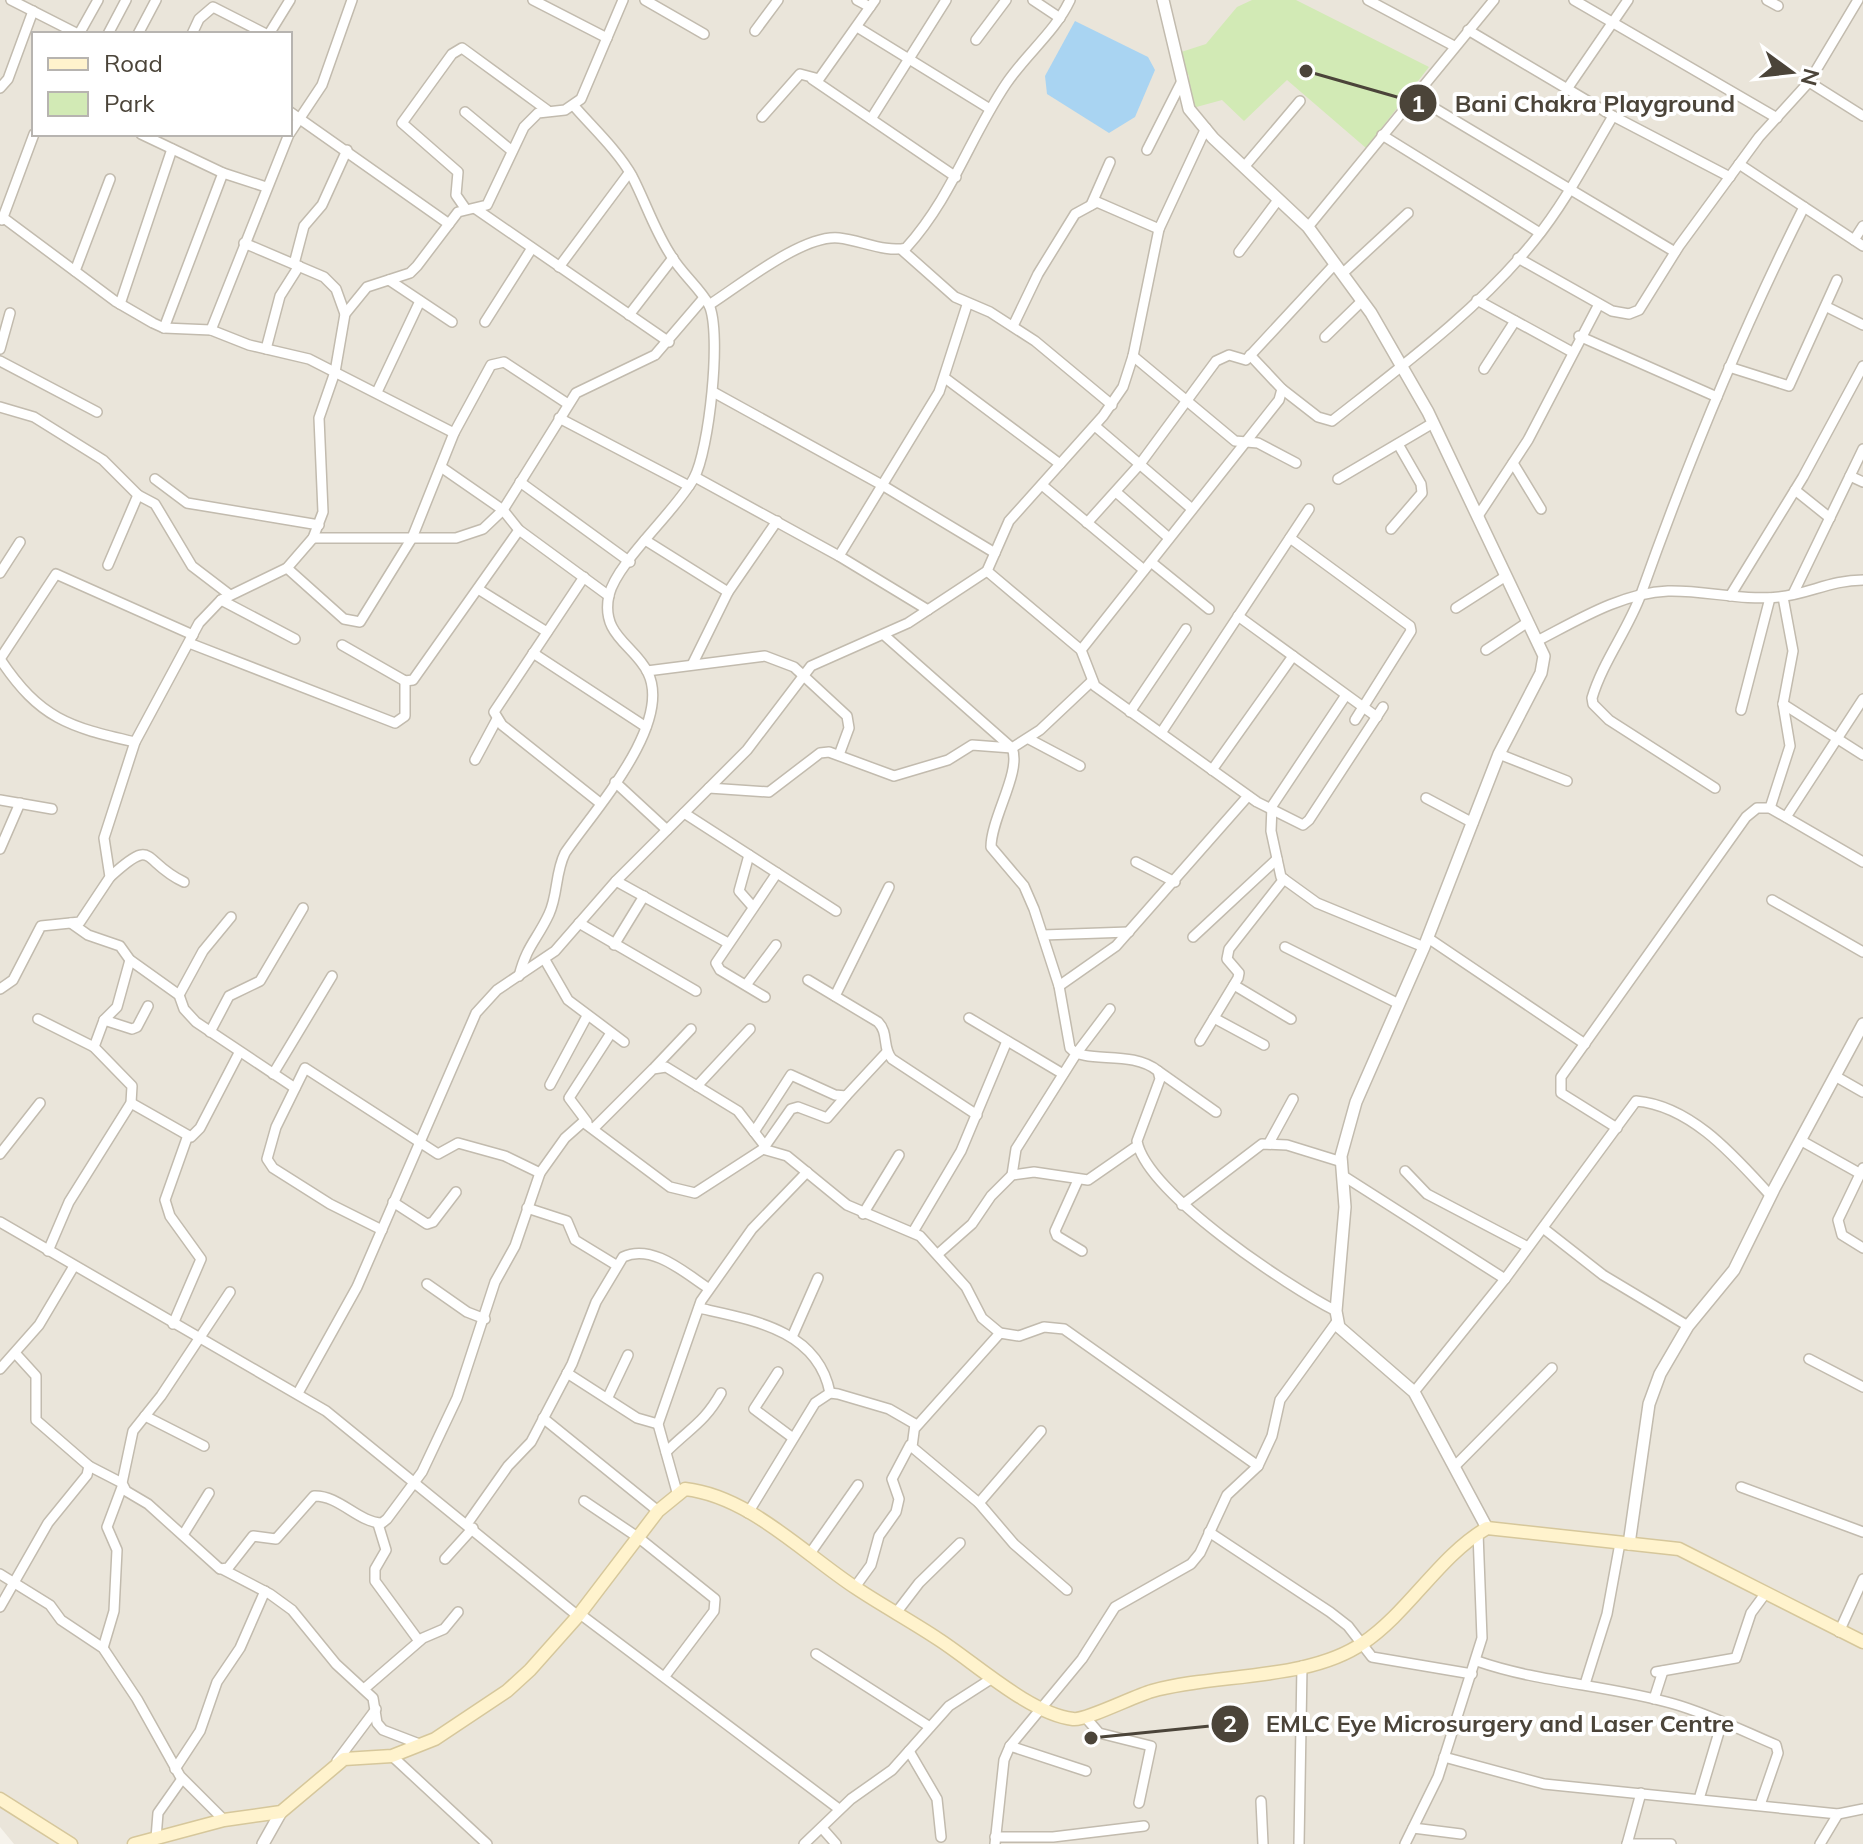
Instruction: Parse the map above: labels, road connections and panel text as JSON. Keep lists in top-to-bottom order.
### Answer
{
  "places": ["Bani Chakra Playground", "EMLC Eye Microsurgery and Laser Centre"],
  "legend": ["Road", "Park"],
  "north": "right"
}
